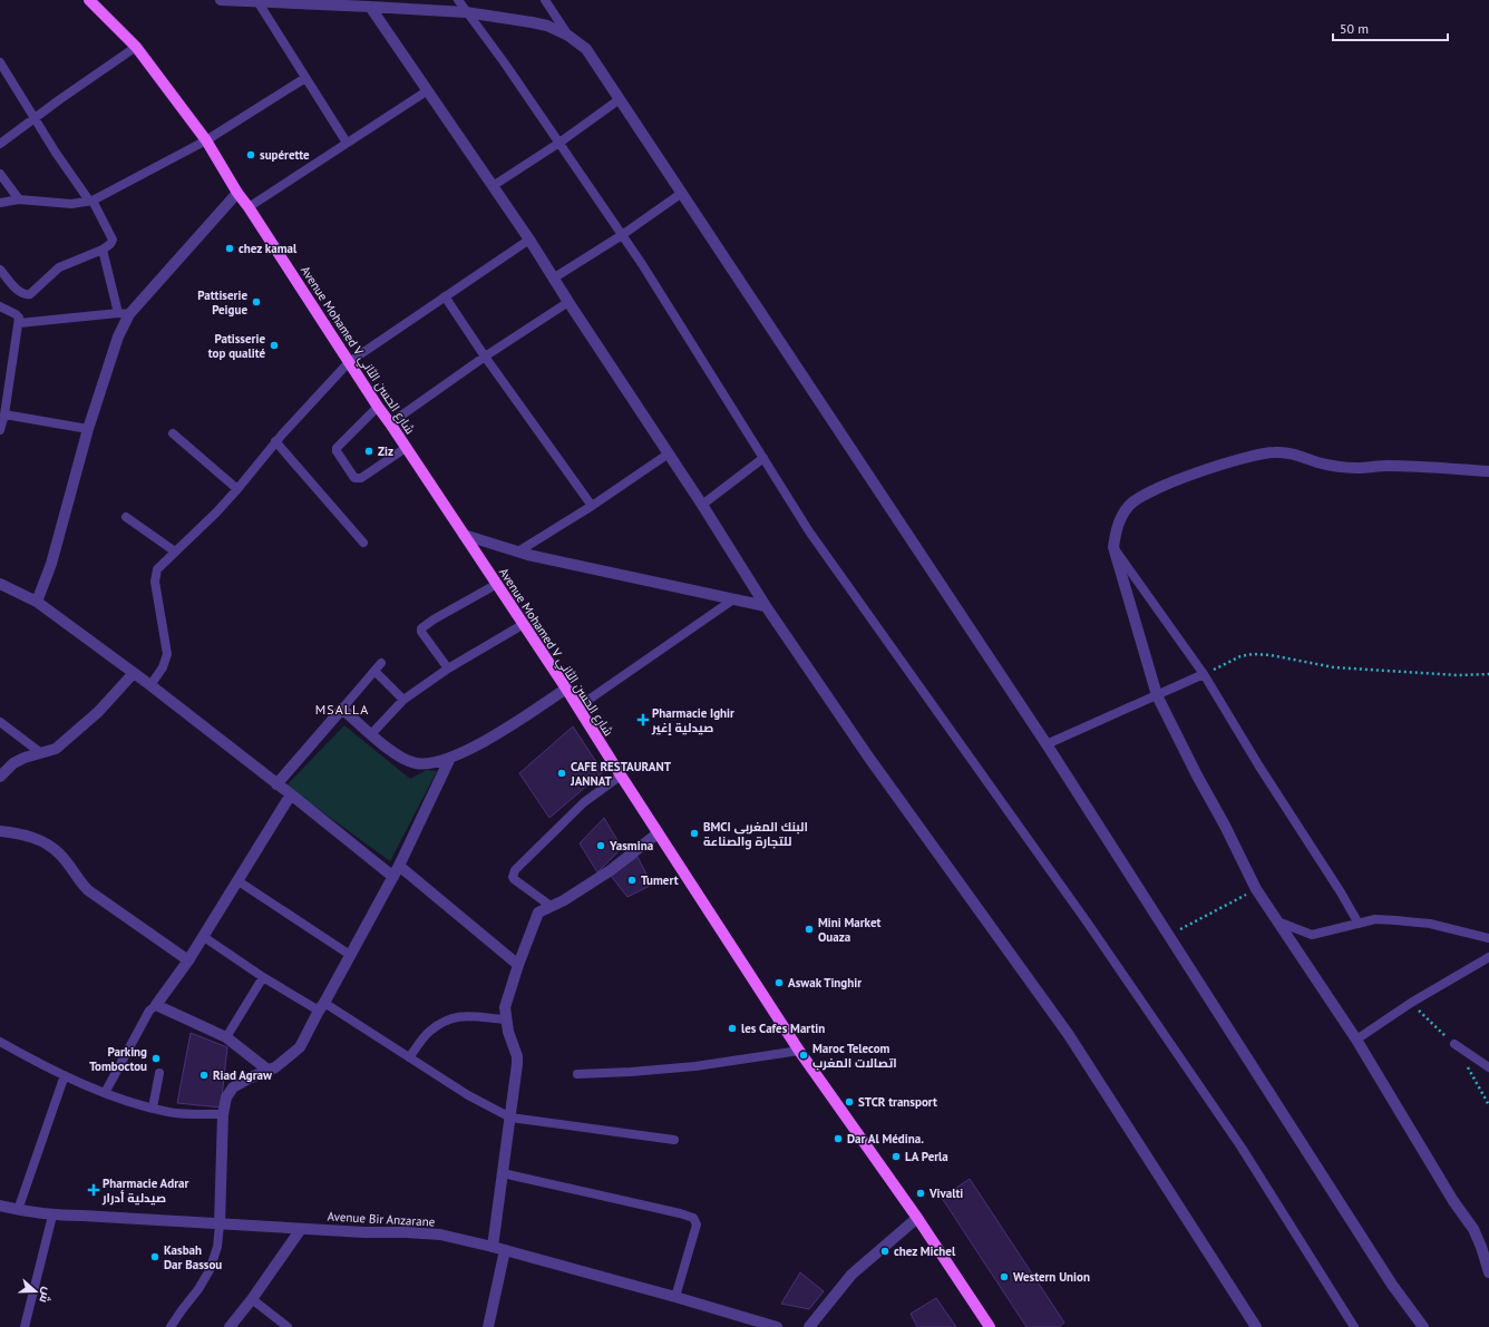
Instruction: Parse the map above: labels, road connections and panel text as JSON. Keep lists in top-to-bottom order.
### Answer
{
  "streets": {
    "main road": ["Avenue Mohamed V شارع الحسن الثاني"],
    "street": ["Avenue Bir Anzarane"]
  },
  "districts": ["MSALLA"],
  "places": {
    "other": [
      "supérette",
      "chez kamal",
      "Pattiserie Peigue",
      "Patisserie top qualité",
      "Ziz",
      "CAFE RESTAURANT JANNAT",
      "BMCI البنك المغربي للتجارة والصناعة",
      "Yasmina",
      "Tumert",
      "Mini Market Ouaza",
      "Aswak Tinghir",
      "les Cafes Martin",
      "Maroc Telecom اتصالات المغرب",
      "Parking Tomboctou",
      "Riad Agraw",
      "STCR transport",
      "Dar Al Médina.",
      "LA Perla",
      "Vivalti",
      "chez Michel",
      "Kasbah Dar Bassou",
      "Western Union"
    ],
    "health": ["Pharmacie Ighir صيدلية إغير", "Pharmacie Adrar صيدلية أدرار"]
  },
  "scale_bar": "50 m",
  "north": "right"
}
